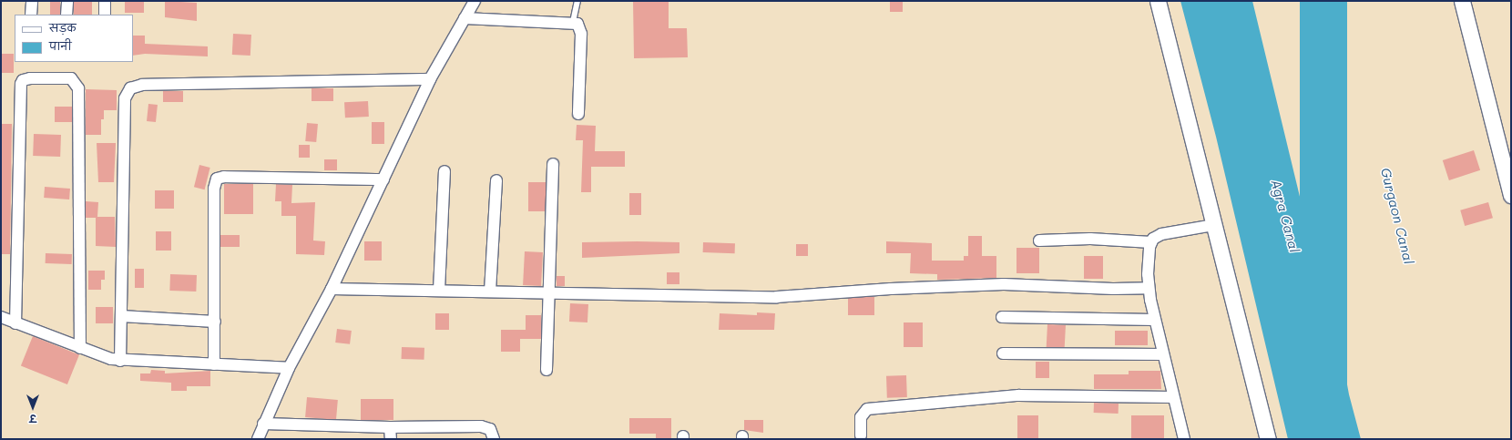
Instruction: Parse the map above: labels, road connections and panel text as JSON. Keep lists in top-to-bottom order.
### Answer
{
  "water": ["Agra Canal", "Gurgaon Canal"],
  "legend": ["सड़क", "पानी"],
  "north": "bottom"
}
